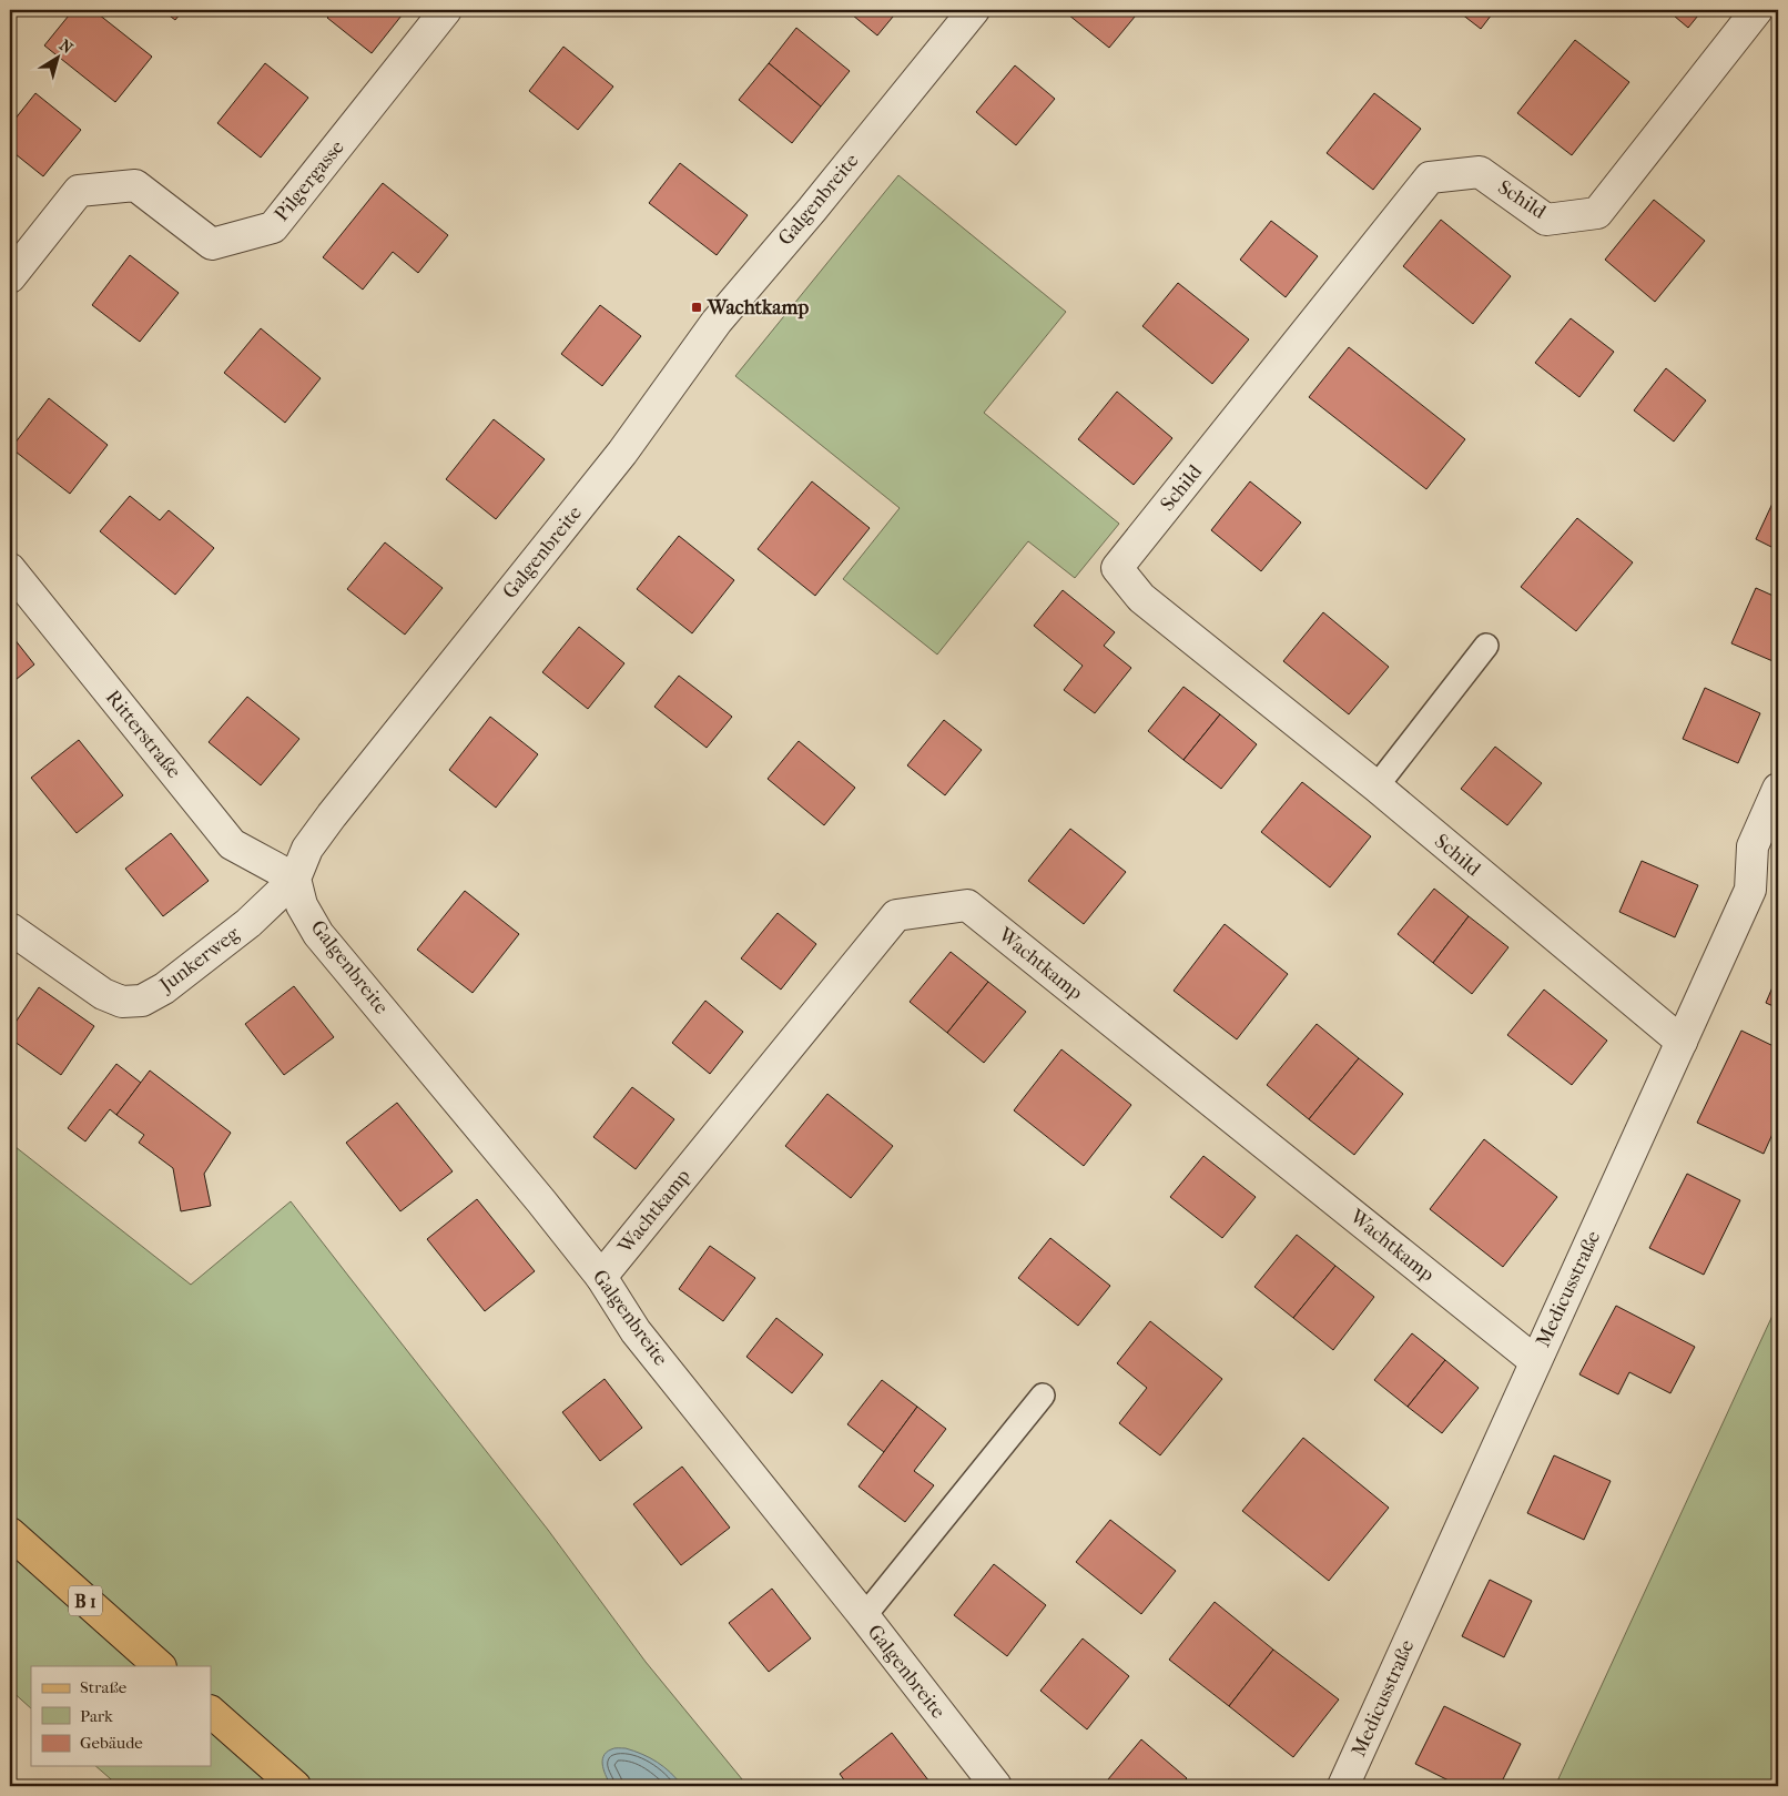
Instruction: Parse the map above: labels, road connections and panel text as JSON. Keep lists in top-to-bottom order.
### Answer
{
  "streets": {
    "main road": ["B 1"],
    "street": [
      "Pilgergasse",
      "Galgenbreite",
      "Schild",
      "Ritterstraße",
      "Junkerweg",
      "Wachtkamp",
      "Medicusstraße"
    ]
  },
  "crossings": [
    ["Galgenbreite", "Ritterstraße"],
    ["Galgenbreite", "Junkerweg"],
    ["Galgenbreite", "Wachtkamp"],
    ["Schild", "Medicusstraße"],
    ["Ritterstraße", "Junkerweg"],
    ["Wachtkamp", "Medicusstraße"]
  ],
  "places": {
    "transit": ["Wachtkamp"]
  },
  "legend": ["Straße", "Park", "Gebäude"],
  "north": "top right"
}
